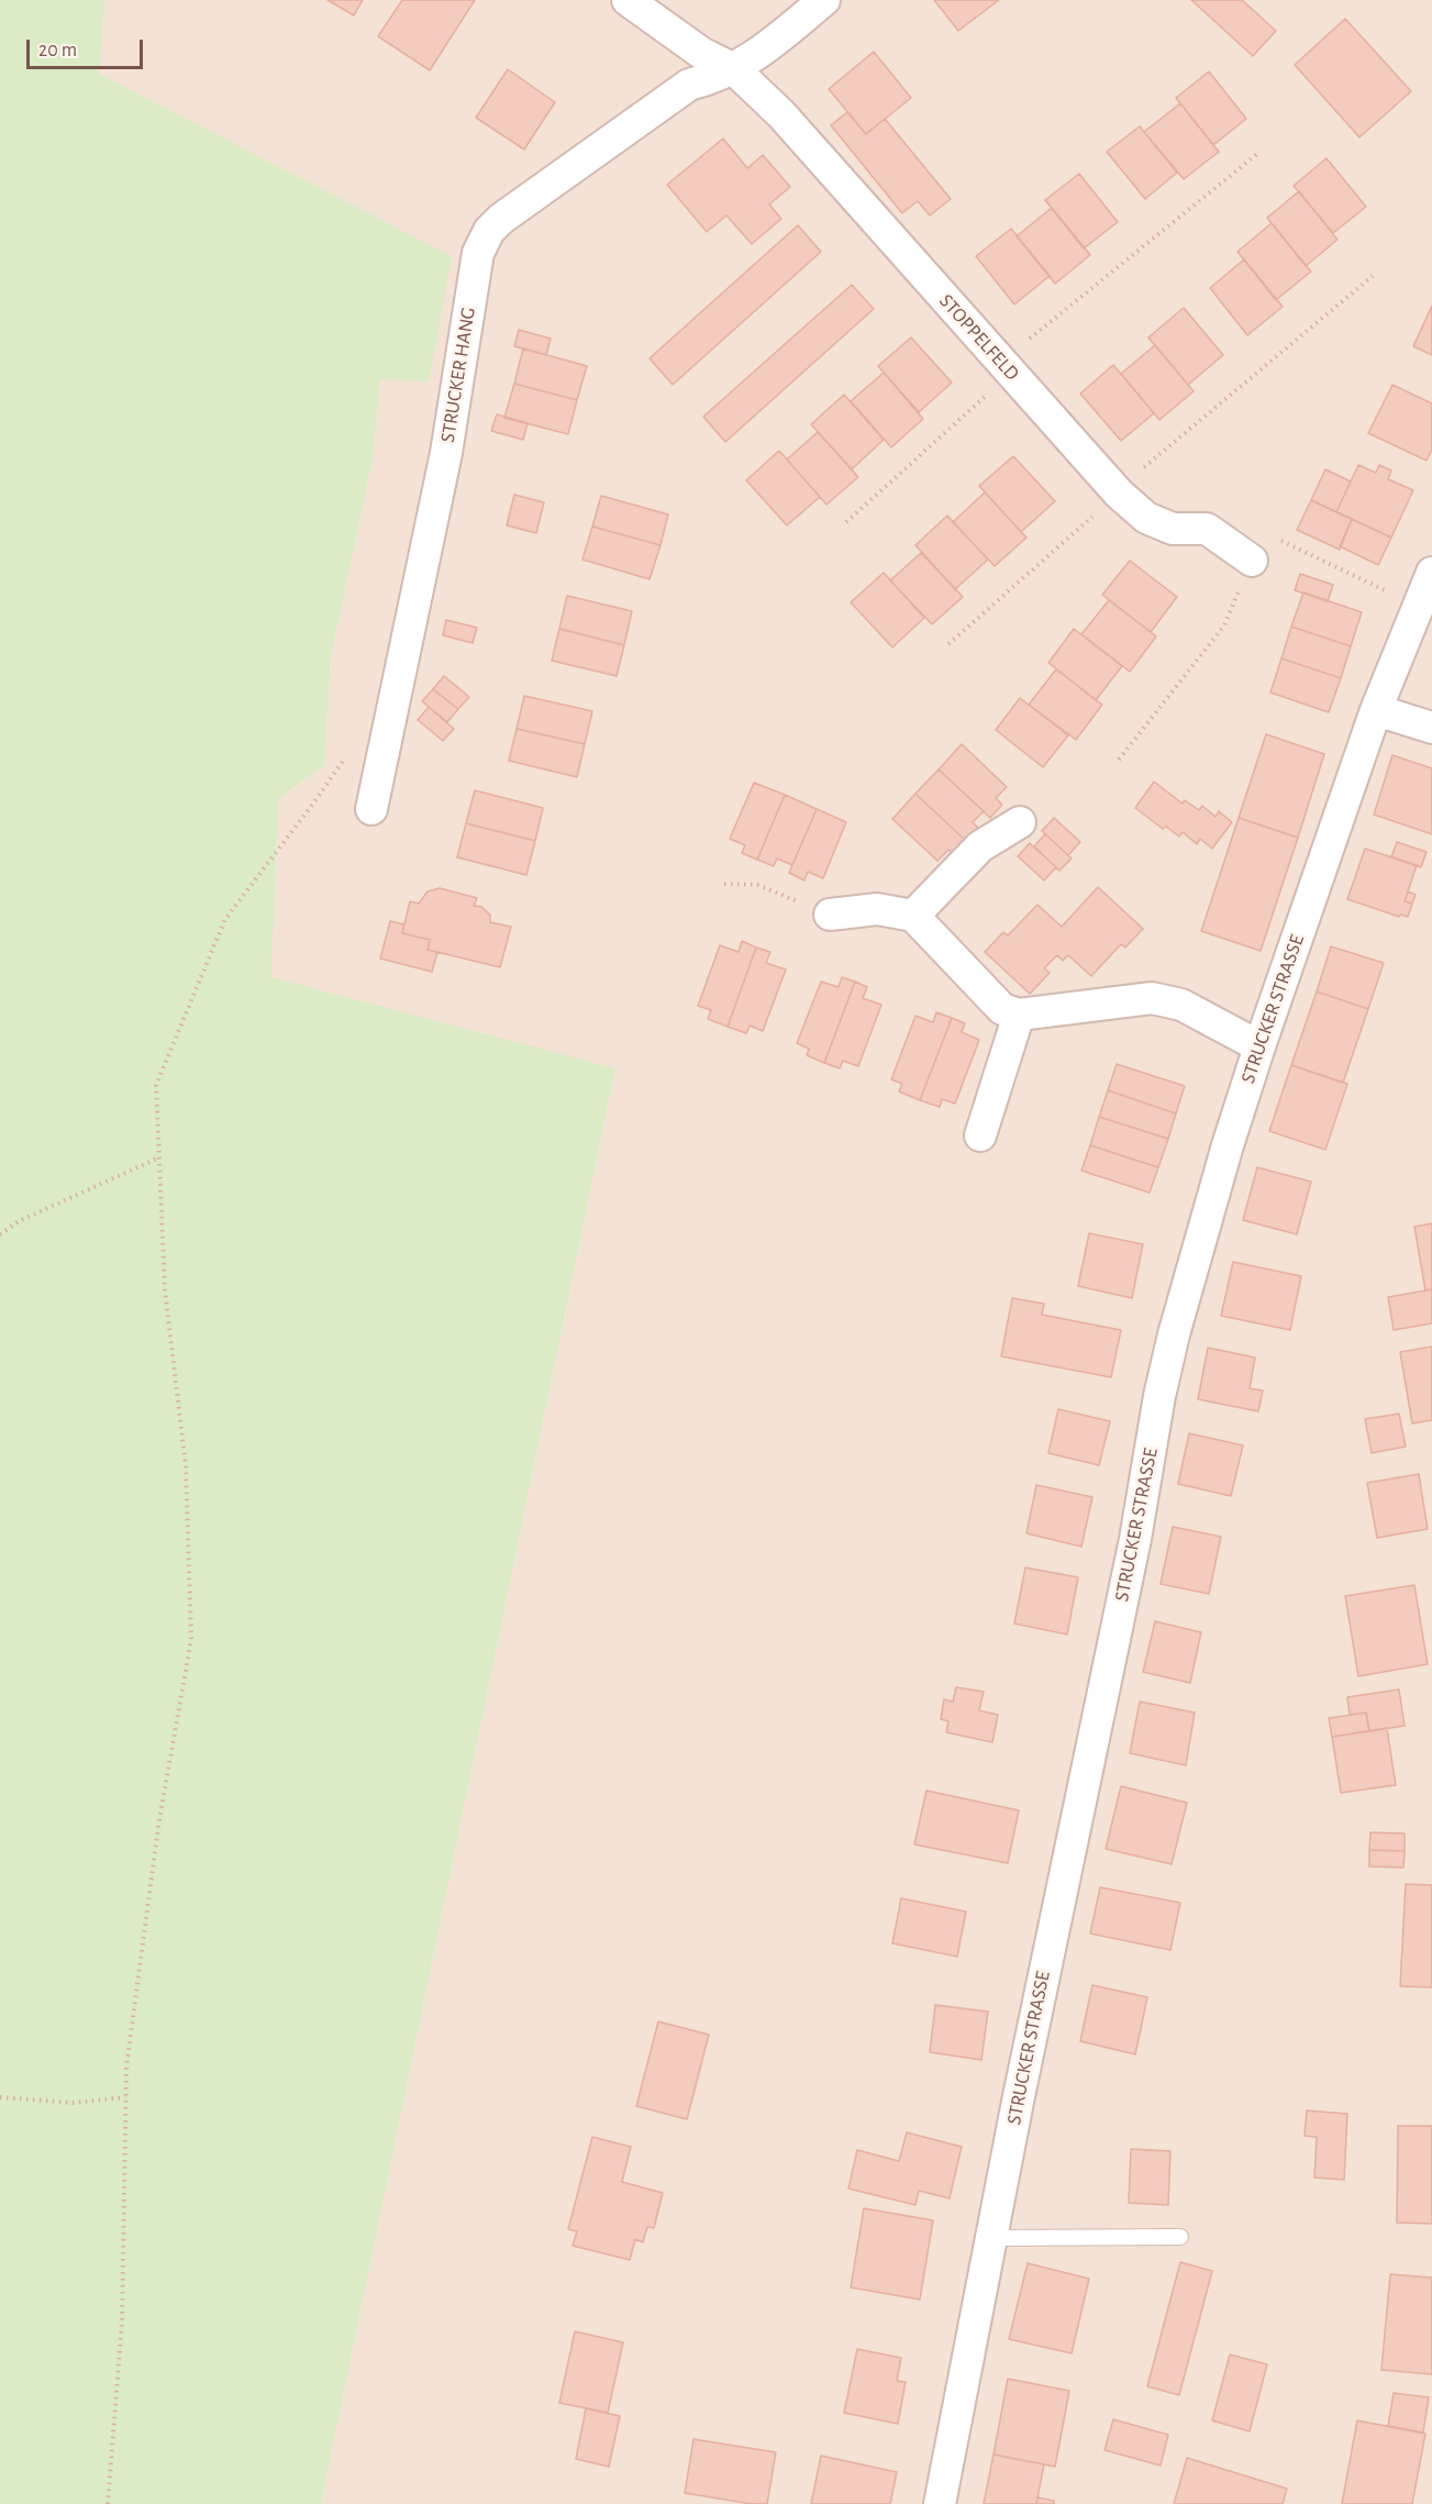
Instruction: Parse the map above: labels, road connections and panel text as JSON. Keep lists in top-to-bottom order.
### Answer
{
  "streets": {
    "street": ["STOPPELFELD", "STRUCKER HANG", "STRUCKER STRASSE"]
  },
  "crossings": [
    ["STOPPELFELD", "STRUCKER HANG"]
  ],
  "scale_bar": "20 m"
}
